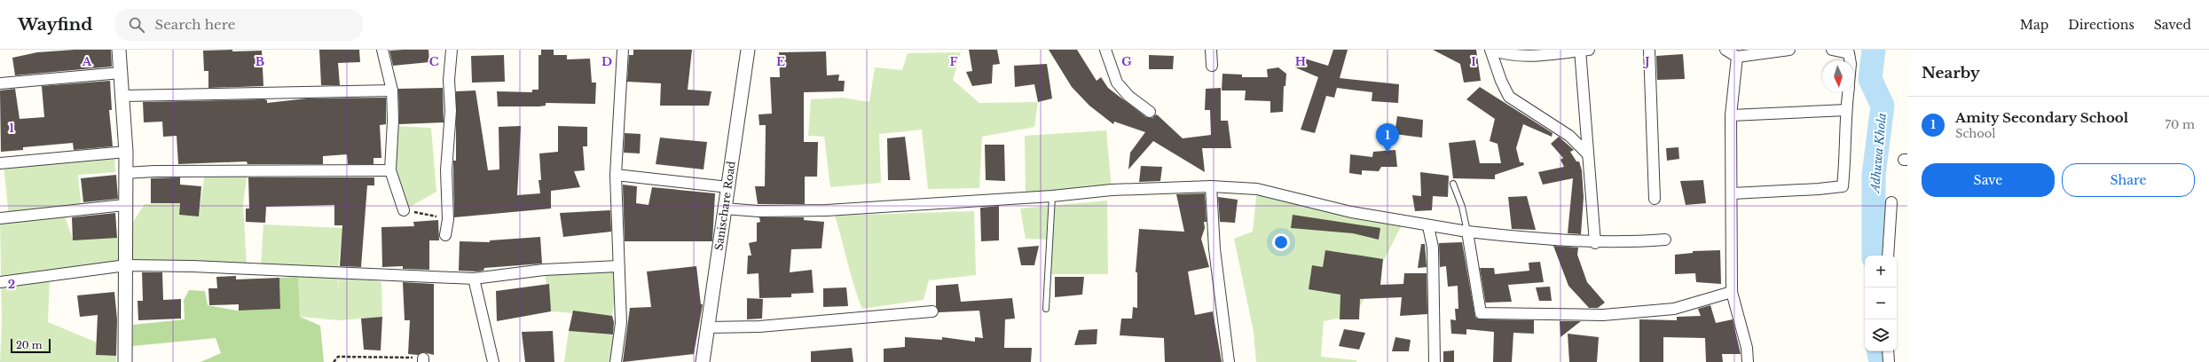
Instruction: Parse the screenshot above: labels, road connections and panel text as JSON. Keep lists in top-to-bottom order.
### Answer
{
  "streets": {
    "street": ["Sanischare Road"]
  },
  "water": ["Adhuwa Khola"],
  "scale_bar": "20 m",
  "north": "bottom",
  "page": {
    "header": "Wayfind",
    "search": "Search here",
    "nav": ["Map", "Directions", "Saved"],
    "heading": "Nearby",
    "list": [
      {
        "mark": "1",
        "name": "Amity Secondary School",
        "note": "School",
        "value": "70 m"
      }
    ],
    "pins": "1",
    "buttons": ["Save", "Share"],
    "map_buttons": ["+", "−"],
    "scale": "20 m"
  },
  "grid": {
    "columns": [
      "A",
      "B",
      "C",
      "D",
      "E",
      "F",
      "G",
      "H",
      "I",
      "J"
    ],
    "rows": ["1", "2"]
  }
}
